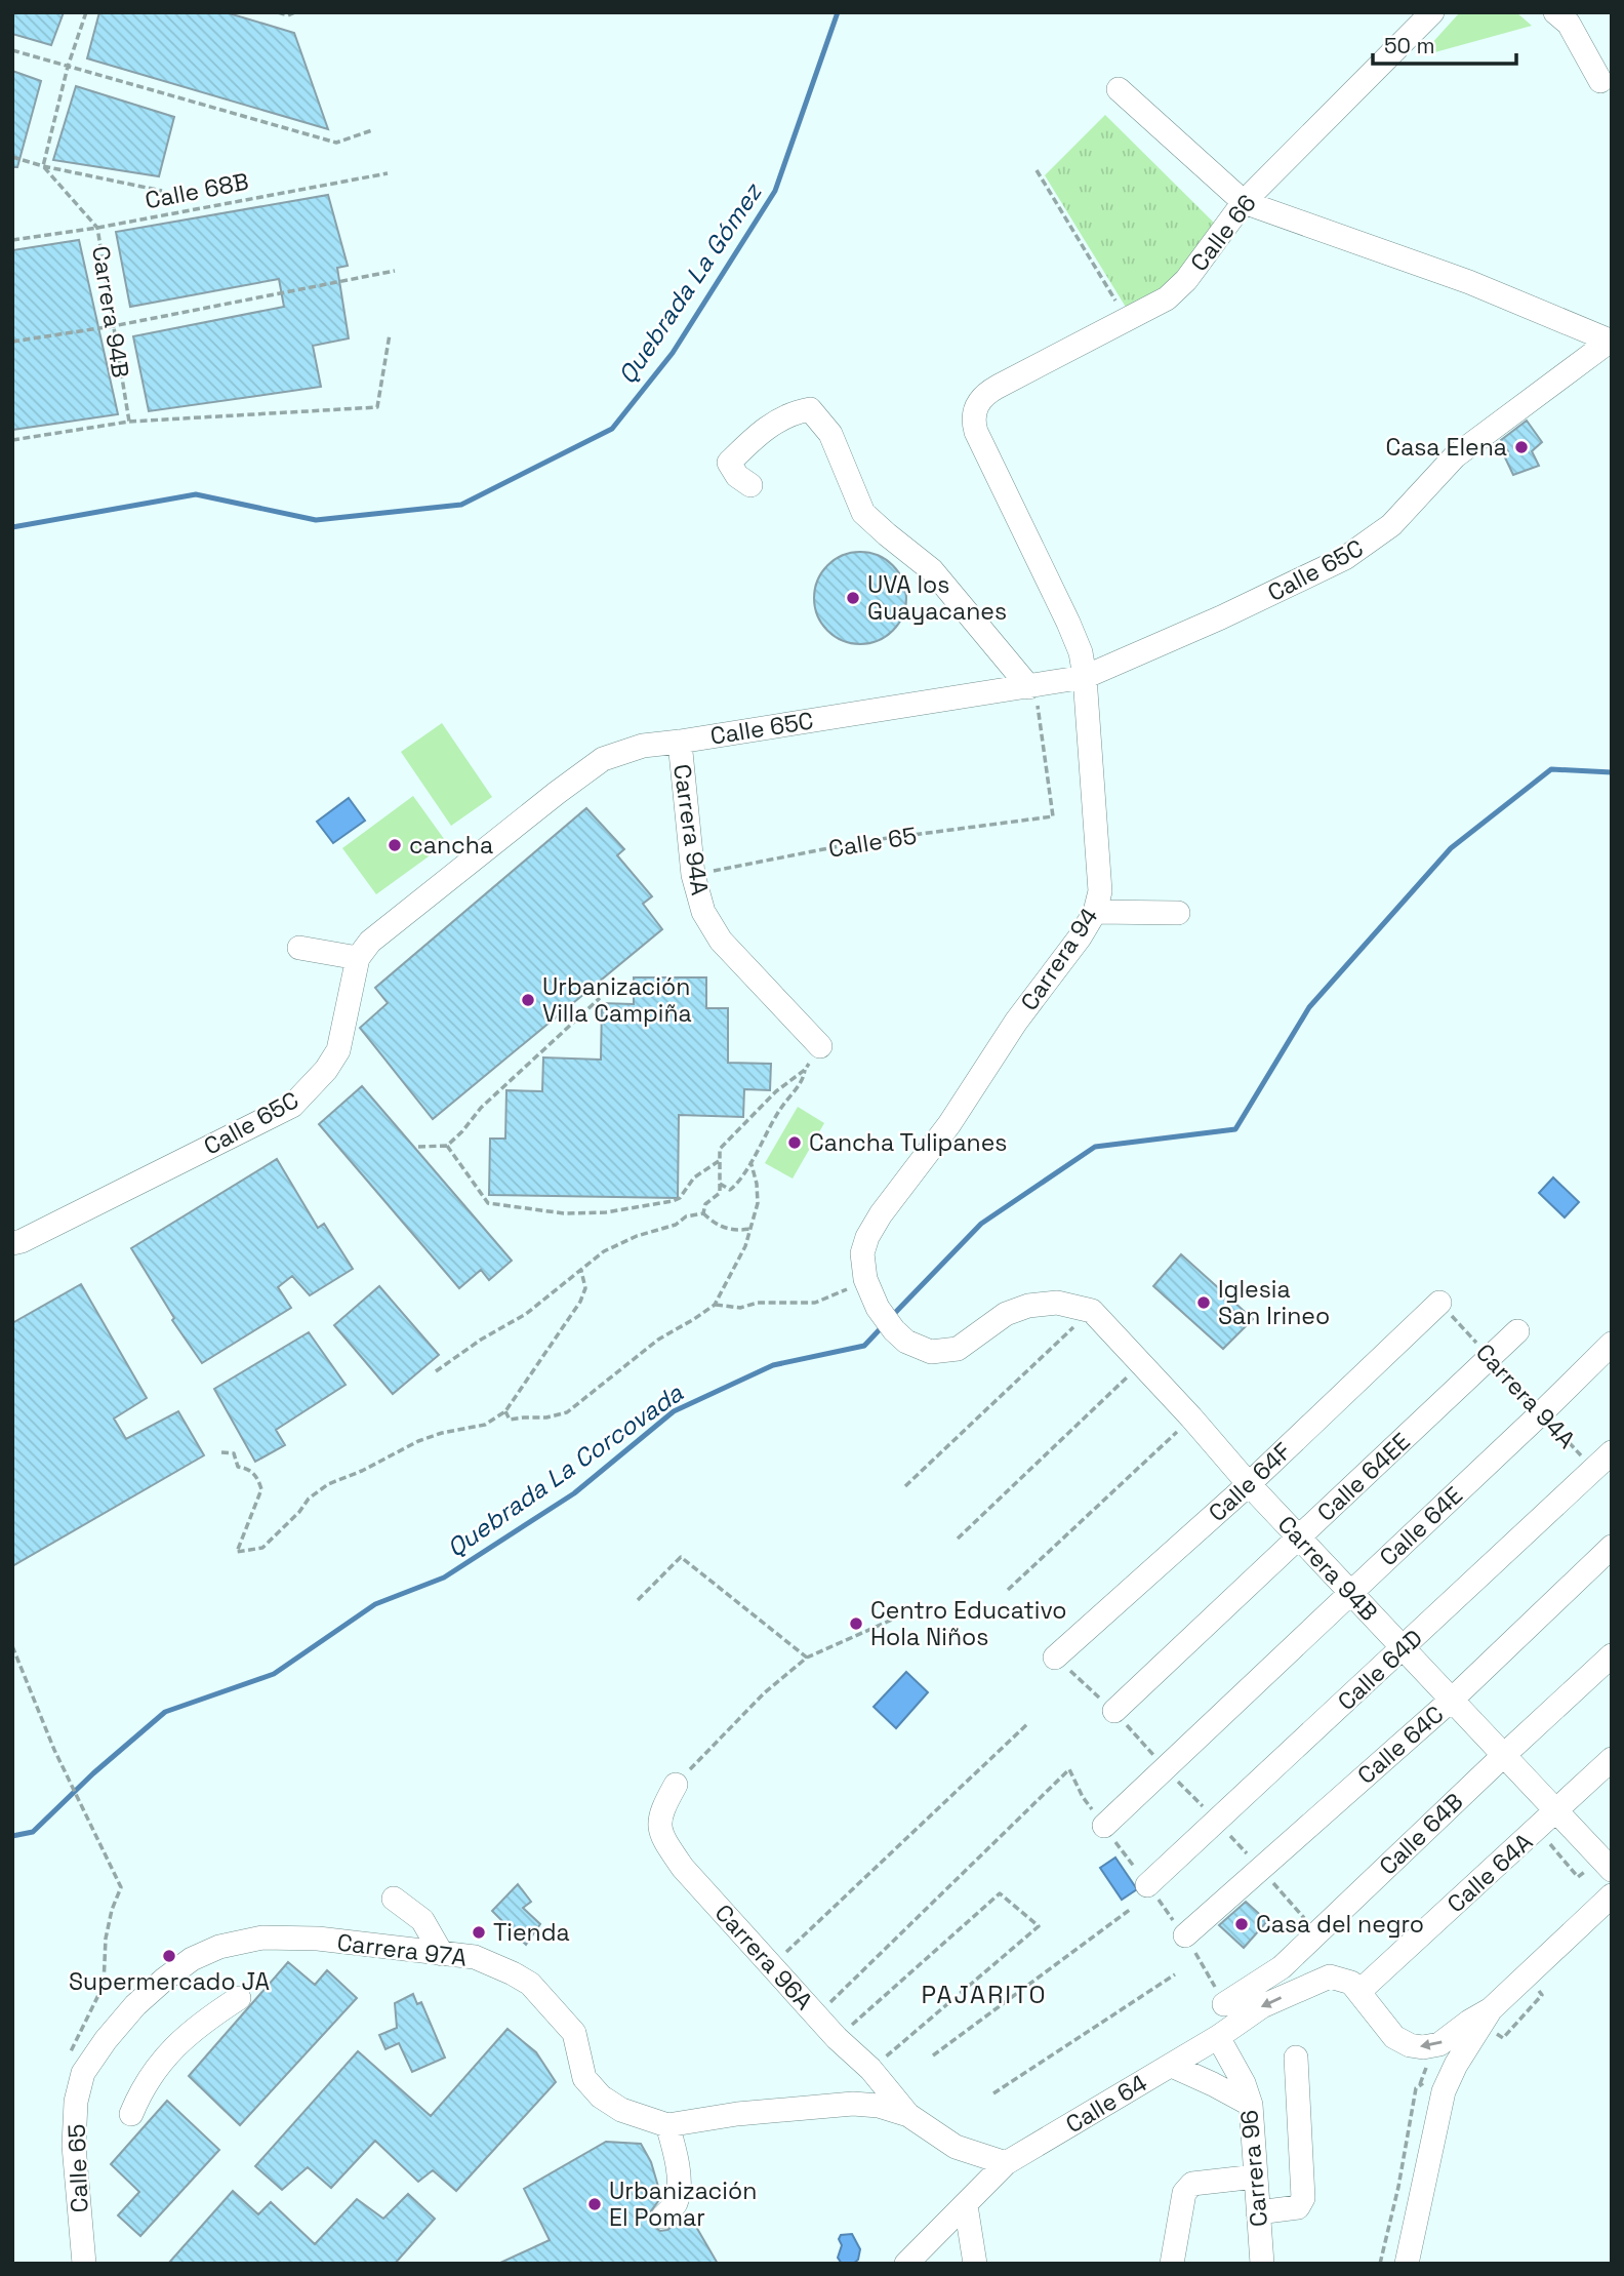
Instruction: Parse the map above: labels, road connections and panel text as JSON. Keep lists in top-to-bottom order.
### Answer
{
  "streets": {
    "street": [
      "Calle 66",
      "Carrera 94B",
      "Calle 65C",
      "Carrera 94A",
      "Calle 65",
      "Carrera 94",
      "Calle 64EE",
      "Calle 64F",
      "Calle 64E",
      "Calle 64D",
      "Calle 64C",
      "Calle 64B",
      "Calle 64A",
      "Carrera 97A",
      "Carrera 96A",
      "Calle 64",
      "Carrera 96"
    ],
    "path": ["Calle 68B"]
  },
  "crossings": [
    ["Calle 68B", "Carrera 94B"],
    ["Calle 66", "Calle 65C"],
    ["Calle 66", "Carrera 94"],
    ["Carrera 94B", "Carrera 94"],
    ["Carrera 94B", "Calle 64EE"],
    ["Carrera 94B", "Calle 64F"],
    ["Carrera 94B", "Calle 64E"],
    ["Carrera 94B", "Calle 64D"],
    ["Carrera 94B", "Calle 64C"],
    ["Carrera 94B", "Calle 64B"],
    ["Carrera 94B", "Calle 64A"],
    ["Calle 65C", "Carrera 94A"],
    ["Calle 65C", "Calle 65"],
    ["Calle 65C", "Carrera 94"],
    ["Carrera 94A", "Calle 65"],
    ["Carrera 94A", "Calle 64EE"],
    ["Carrera 94A", "Calle 64F"],
    ["Carrera 94A", "Calle 64E"],
    ["Carrera 94A", "Calle 64D"],
    ["Calle 65", "Carrera 97A"],
    ["Carrera 97A", "Carrera 96A"],
    ["Calle 64", "Carrera 96"]
  ],
  "one_way": ["Calle 64"],
  "districts": ["PAJARITO"],
  "water": ["Quebrada La Gómez", "Quebrada La Corcovada"],
  "places": [
    "Casa Elena",
    "UVA los Guayacanes",
    "cancha",
    "Urbanización Villa Campiña",
    "Cancha Tulipanes",
    "Iglesia San Irineo",
    "Centro Educativo Hola Niños",
    "Casa del negro",
    "Tienda",
    "Supermercado JA",
    "Urbanización El Pomar"
  ],
  "scale_bar": "50 m"
}
